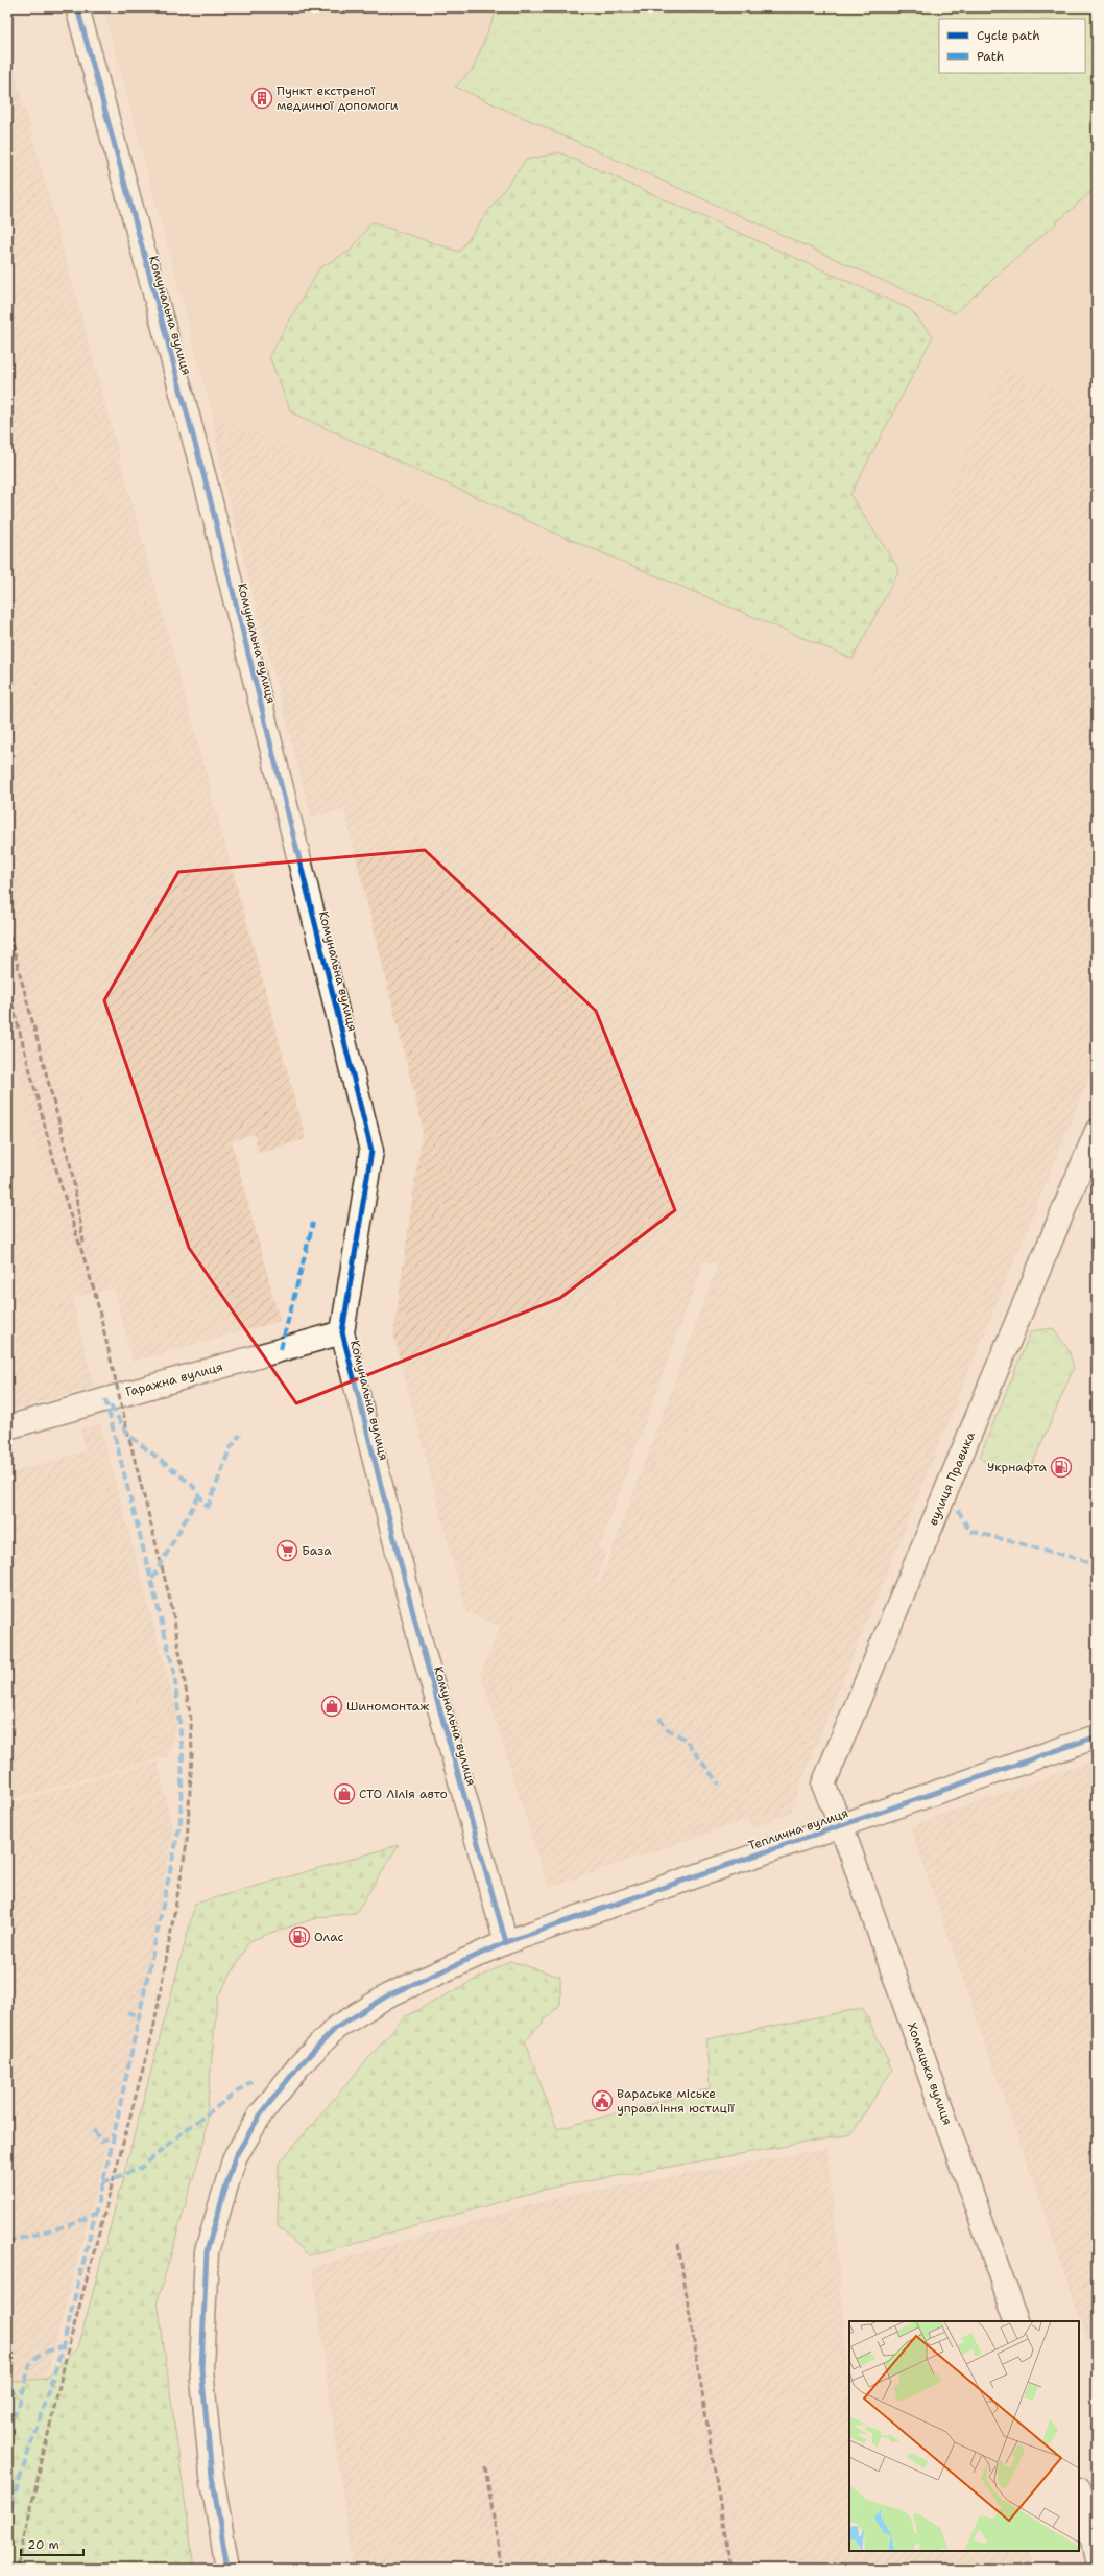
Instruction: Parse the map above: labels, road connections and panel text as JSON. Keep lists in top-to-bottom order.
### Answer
{
  "streets": {
    "street": [
      "Комунальна вулиця",
      "Гаражна вулиця",
      "вулиця Правика",
      "Теплична вулиця",
      "Хомецька вулиця"
    ]
  },
  "crossings": [
    ["Комунальна вулиця", "Гаражна вулиця"],
    ["Комунальна вулиця", "Теплична вулиця"],
    ["вулиця Правика", "Теплична вулиця"],
    ["вулиця Правика", "Хомецька вулиця"],
    ["Теплична вулиця", "Хомецька вулиця"]
  ],
  "places": {
    "building": ["Пункт екстреної медичної допомоги"],
    "fuel station": ["Укрнафта", "Олас"],
    "supermarket": ["База"],
    "shop": ["Шиномонтаж", "СТО Лілія авто"],
    "public building": ["Вараське міське управління юстиції"]
  },
  "legend": ["Cycle path", "Path"],
  "scale_bar": "20 m"
}
